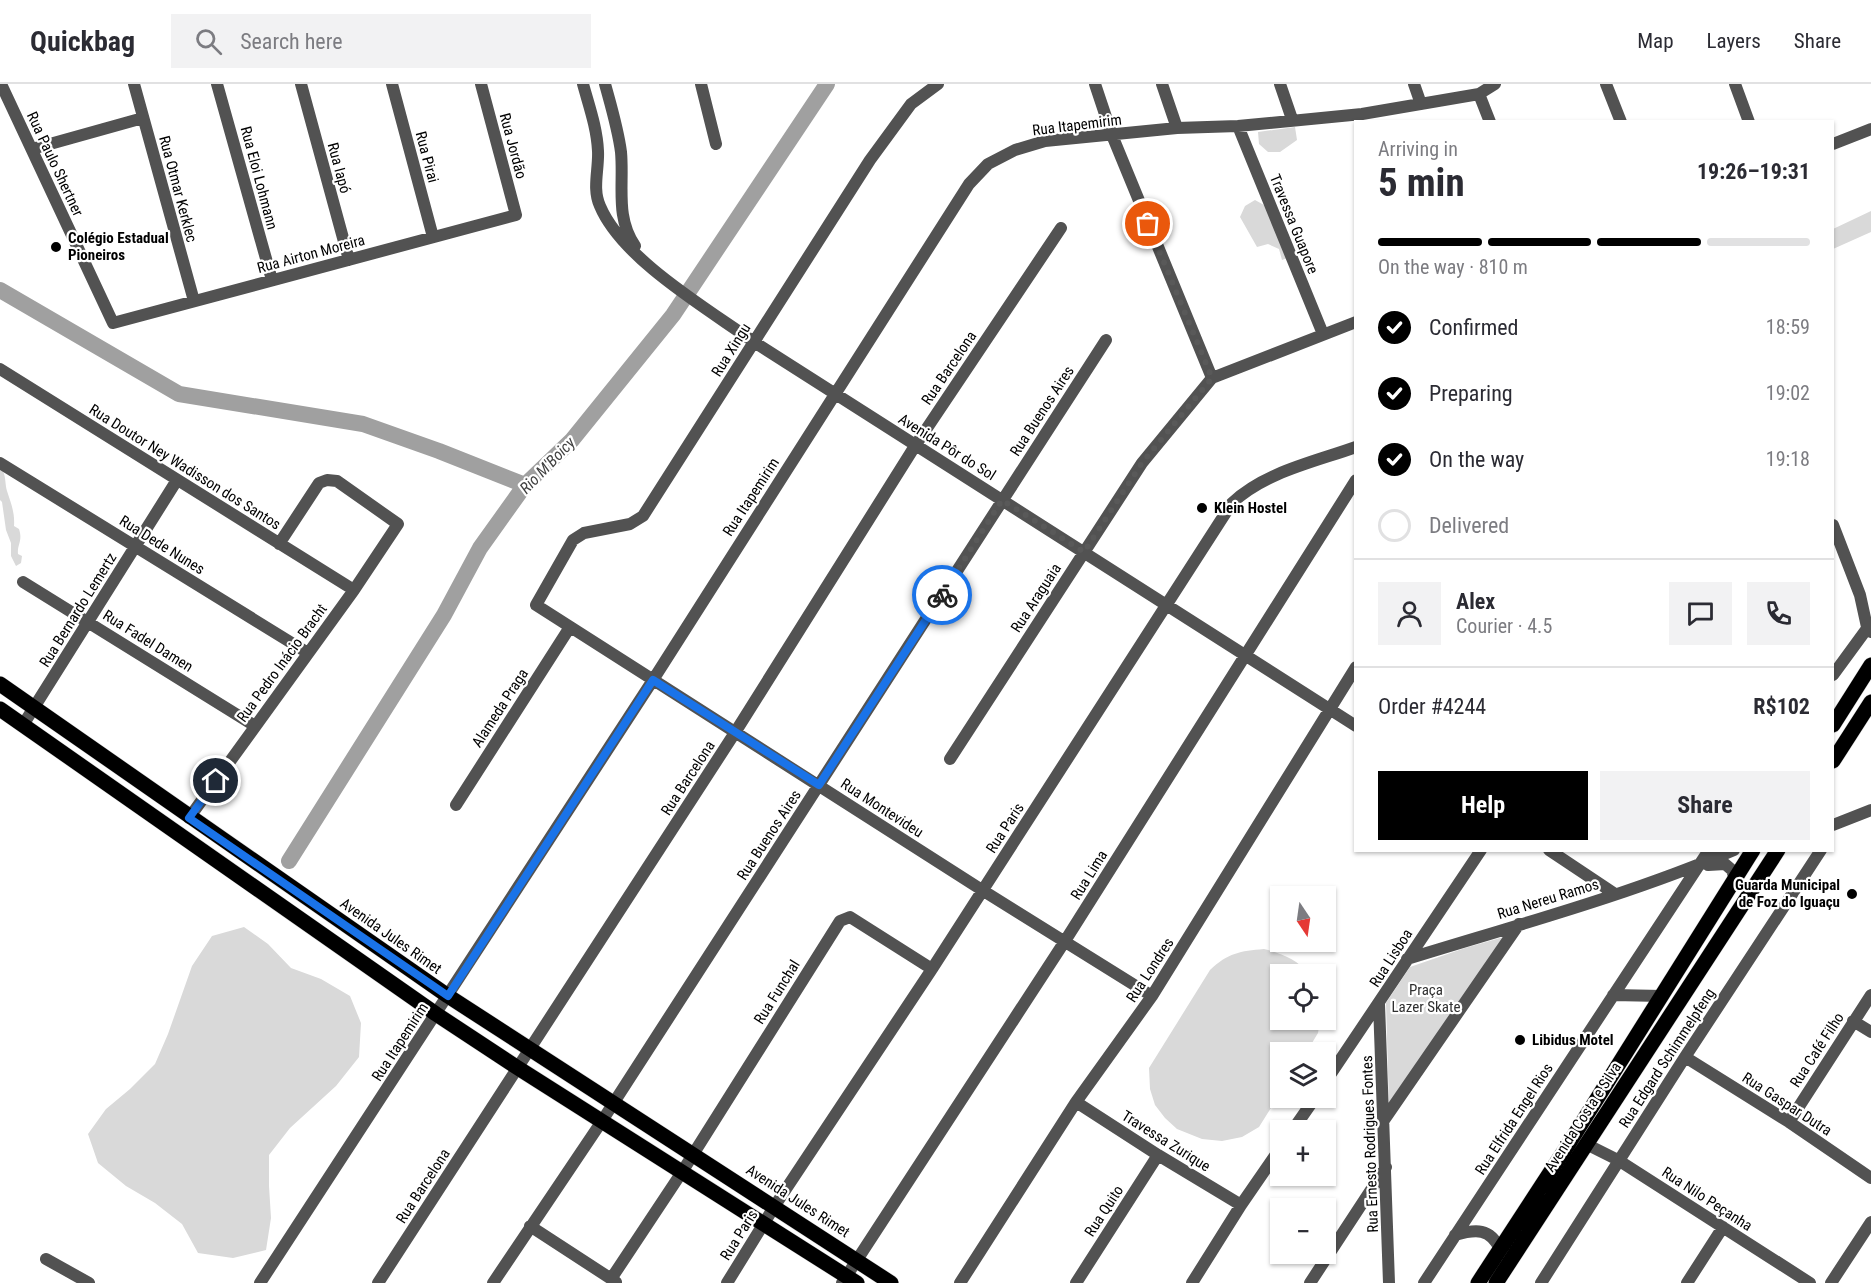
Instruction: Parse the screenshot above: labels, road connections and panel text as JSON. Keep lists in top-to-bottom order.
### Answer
{
  "streets": {
    "main road": ["Avenida Jules Rimet", "Avenida Costa e Silva"],
    "street": [
      "Rua Itapemirim",
      "Rua Jordão",
      "Rua Pirai",
      "Rua Paulo Shertner",
      "Rua Iapó",
      "Rua Eloi Lohmann",
      "Rua Otmar Kerklec",
      "Travessa Guapore",
      "Rua Airton Moreira",
      "Rua Xingu",
      "Rua Barcelona",
      "Rua Buenos Aires",
      "Avenida Pôr do Sol",
      "Rua Doutor Ney Wadisson dos Santos",
      "Rua Dede Nunes",
      "Rua Araguaia",
      "Rua Bernardo Lemertz",
      "Rua Fadel Damen",
      "Rua Pedro Inácio Bracht",
      "Alameda Praga",
      "Rua Montevideu",
      "Rua Paris",
      "Rua Lima",
      "Rua Nereu Ramos",
      "Rua Lisboa",
      "Rua Londres",
      "Rua Funchal",
      "Rua Café Filho",
      "Rua Edgard Schimmelpfeng",
      "Rua Gaspar Dutra",
      "Rua Elfrida Engel Rios",
      "Travessa Zurique",
      "Rua Ernesto Rodrigues Fontes",
      "Rua Nilo Peçanha",
      "Rua Quito"
    ]
  },
  "crossings": [
    ["Rua Itapemirim", "Travessa Guapore"],
    ["Rua Itapemirim", "Avenida Pôr do Sol"],
    ["Rua Itapemirim", "Rua Montevideu"],
    ["Rua Itapemirim", "Avenida Jules Rimet"],
    ["Rua Jordão", "Rua Airton Moreira"],
    ["Rua Pirai", "Rua Airton Moreira"],
    ["Rua Paulo Shertner", "Rua Airton Moreira"],
    ["Rua Iapó", "Rua Airton Moreira"],
    ["Rua Eloi Lohmann", "Rua Airton Moreira"],
    ["Rua Otmar Kerklec", "Rua Airton Moreira"],
    ["Travessa Guapore", "Rua Araguaia"],
    ["Rua Xingu", "Avenida Pôr do Sol"],
    ["Rua Xingu", "Rua Montevideu"],
    ["Rua Barcelona", "Avenida Pôr do Sol"],
    ["Rua Barcelona", "Rua Montevideu"],
    ["Rua Barcelona", "Avenida Jules Rimet"],
    ["Rua Buenos Aires", "Avenida Pôr do Sol"],
    ["Rua Buenos Aires", "Rua Montevideu"],
    ["Rua Buenos Aires", "Avenida Jules Rimet"],
    ["Avenida Pôr do Sol", "Rua Araguaia"],
    ["Avenida Pôr do Sol", "Rua Paris"],
    ["Avenida Pôr do Sol", "Rua Lima"],
    ["Avenida Pôr do Sol", "Rua Londres"],
    ["Rua Doutor Ney Wadisson dos Santos", "Rua Bernardo Lemertz"],
    ["Rua Doutor Ney Wadisson dos Santos", "Rua Pedro Inácio Bracht"],
    ["Rua Dede Nunes", "Rua Bernardo Lemertz"],
    ["Rua Dede Nunes", "Rua Pedro Inácio Bracht"],
    ["Rua Bernardo Lemertz", "Rua Fadel Damen"],
    ["Rua Bernardo Lemertz", "Avenida Jules Rimet"],
    ["Rua Fadel Damen", "Rua Pedro Inácio Bracht"],
    ["Rua Pedro Inácio Bracht", "Avenida Jules Rimet"],
    ["Alameda Praga", "Rua Montevideu"],
    ["Rua Montevideu", "Rua Paris"],
    ["Rua Montevideu", "Rua Lima"],
    ["Rua Montevideu", "Rua Londres"],
    ["Rua Paris", "Avenida Jules Rimet"],
    ["Rua Paris", "Rua Funchal"],
    ["Rua Lima", "Avenida Jules Rimet"],
    ["Rua Nereu Ramos", "Rua Lisboa"],
    ["Rua Nereu Ramos", "Rua Elfrida Engel Rios"],
    ["Avenida Jules Rimet", "Rua Funchal"],
    ["Rua Lisboa", "Rua Ernesto Rodrigues Fontes"],
    ["Rua Londres", "Travessa Zurique"],
    ["Rua Café Filho", "Rua Gaspar Dutra"],
    ["Rua Edgard Schimmelpfeng", "Rua Gaspar Dutra"],
    ["Rua Edgard Schimmelpfeng", "Rua Nilo Peçanha"],
    ["Avenida Costa e Silva", "Rua Nilo Peçanha"],
    ["Travessa Zurique", "Rua Quito"]
  ],
  "water": ["Rio M'Boicy"],
  "parks": ["Praça Lazer Skate"],
  "places": [
    "Colégio Estadual Pioneiros",
    "Klein Hostel",
    "Guarda Municipal de Foz do Iguaçu",
    "Libidus Motel"
  ],
  "north": "bottom",
  "page": {
    "header": "Quickbag",
    "search": "Search here",
    "nav": ["Map", "Layers", "Share"],
    "heading": ["5 min", "Arriving in", "19:26–19:31"],
    "panel": [
      "Alex",
      "Courier · 4.5",
      "Order #4244",
      "R$102"
    ],
    "bar": "On the way · 810 m",
    "list": [
      ["Confirmed", "18:59"],
      ["Preparing", "19:02"],
      ["On the way", "19:18"],
      "Delivered"
    ],
    "buttons": ["Help", "Share"],
    "map_buttons": ["+", "−"]
  }
}
